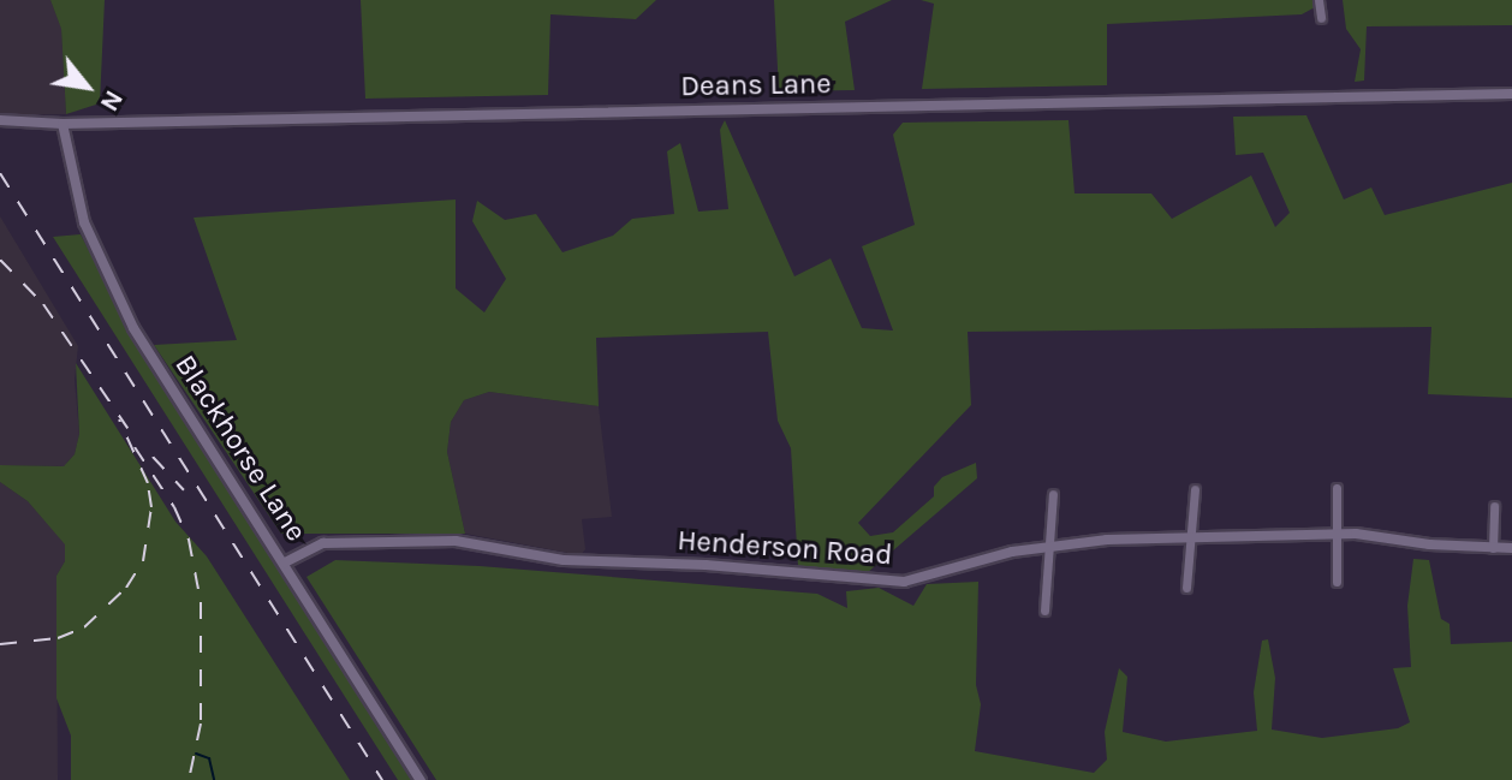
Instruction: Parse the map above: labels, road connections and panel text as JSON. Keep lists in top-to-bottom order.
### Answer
{
  "streets": {
    "street": ["Deans Lane", "Blackhorse Lane", "Henderson Road"]
  },
  "crossings": [
    ["Deans Lane", "Blackhorse Lane"],
    ["Blackhorse Lane", "Henderson Road"]
  ],
  "north": "bottom right"
}
